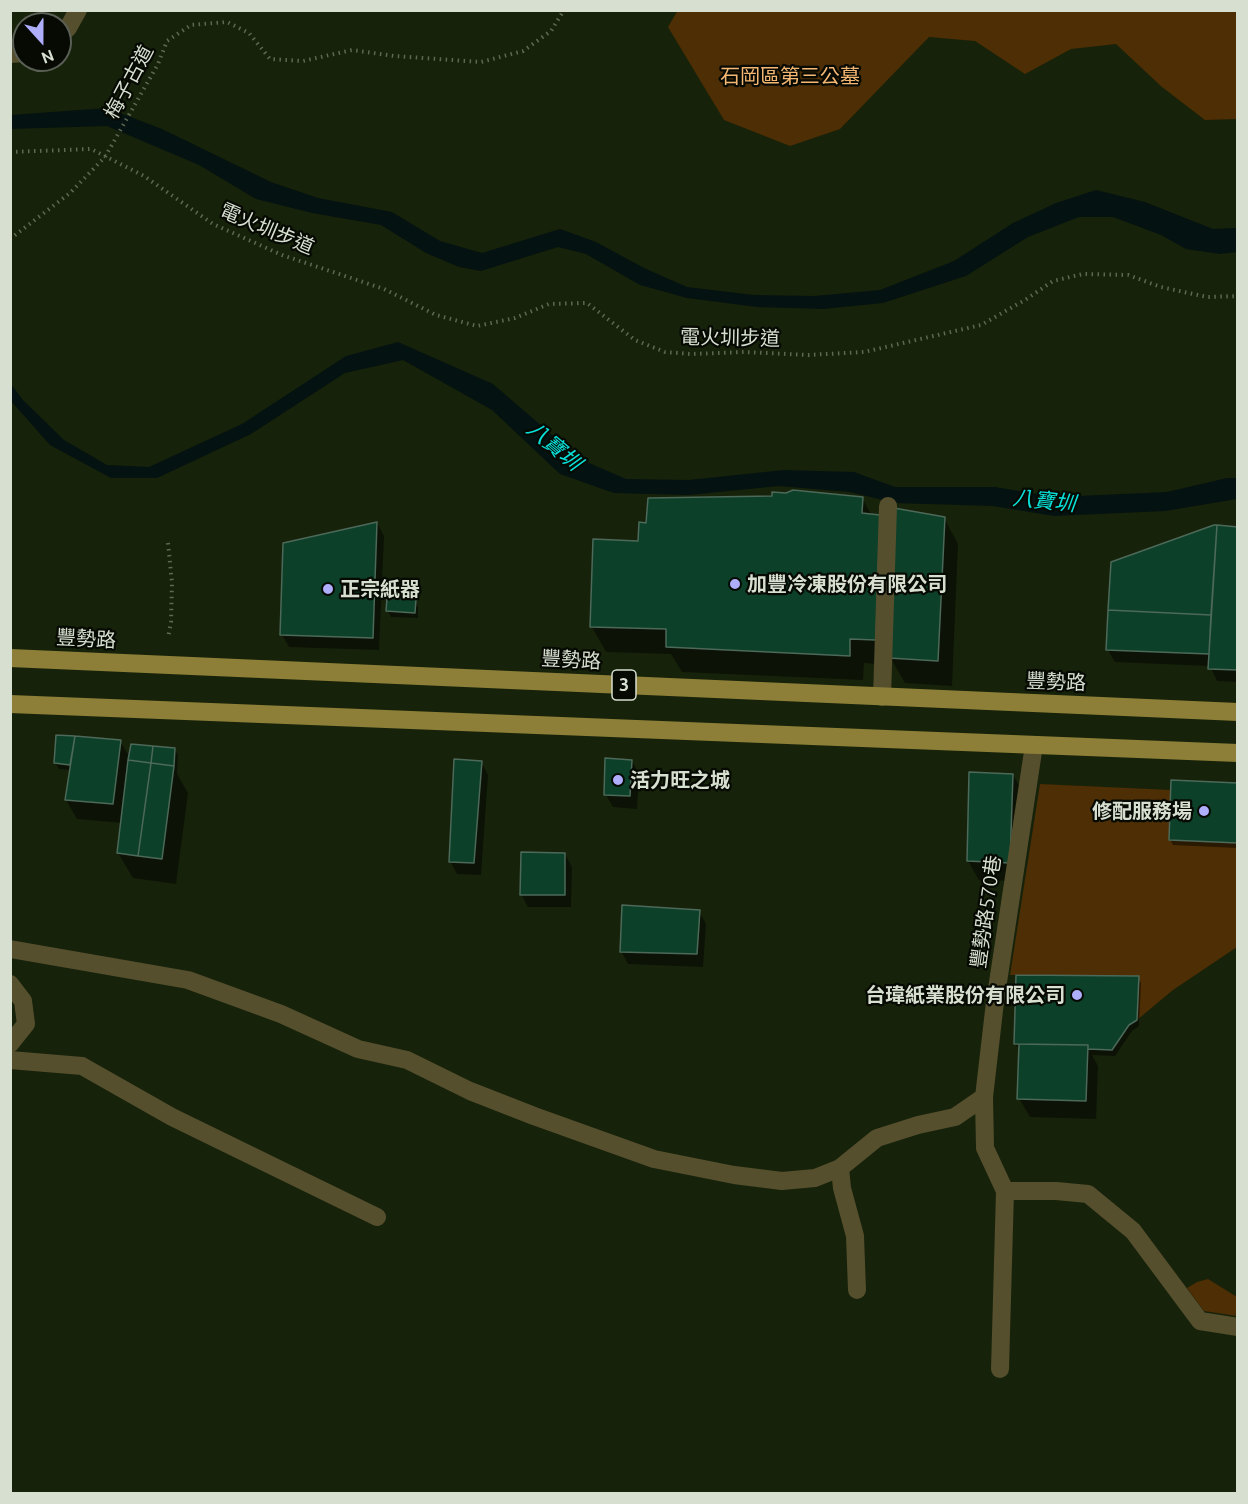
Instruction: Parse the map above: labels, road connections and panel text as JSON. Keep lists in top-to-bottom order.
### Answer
{
  "streets": {
    "main road": ["豐勢路", "3"],
    "street": ["豐勢路570巷"],
    "path": ["梅子古道", "電火圳步道"]
  },
  "crossings": [
    ["梅子古道", "電火圳步道"],
    ["3", "豐勢路570巷"]
  ],
  "water": ["八寶圳"],
  "parks": ["石岡區第三公墓"],
  "places": [
    "加豐冷凍股份有限公司",
    "正宗紙器",
    "活力旺之城",
    "修配服務場",
    "台瑋紙業股份有限公司"
  ],
  "north": "bottom"
}
